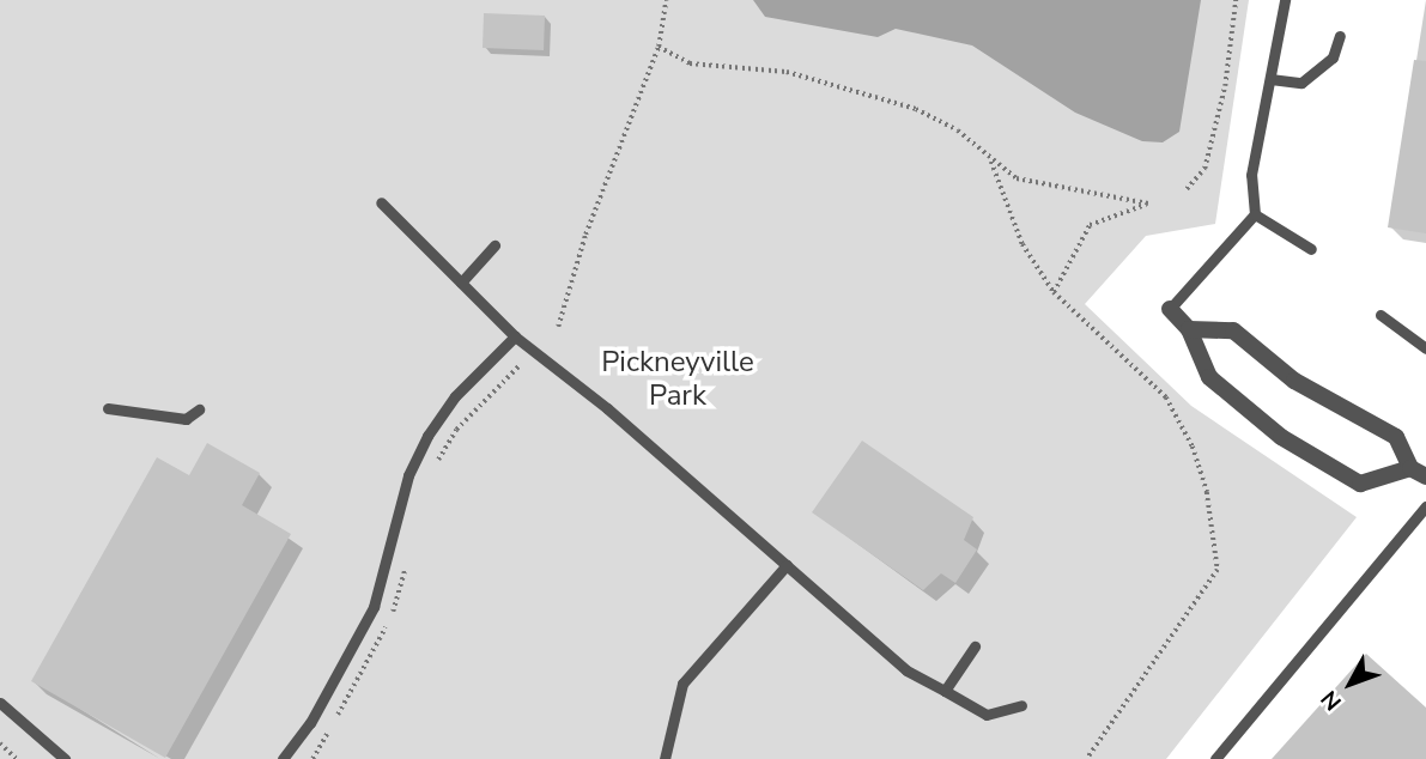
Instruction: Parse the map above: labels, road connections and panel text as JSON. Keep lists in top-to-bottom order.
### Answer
{
  "parks": ["Pickneyville Park"],
  "north": "bottom left"
}
